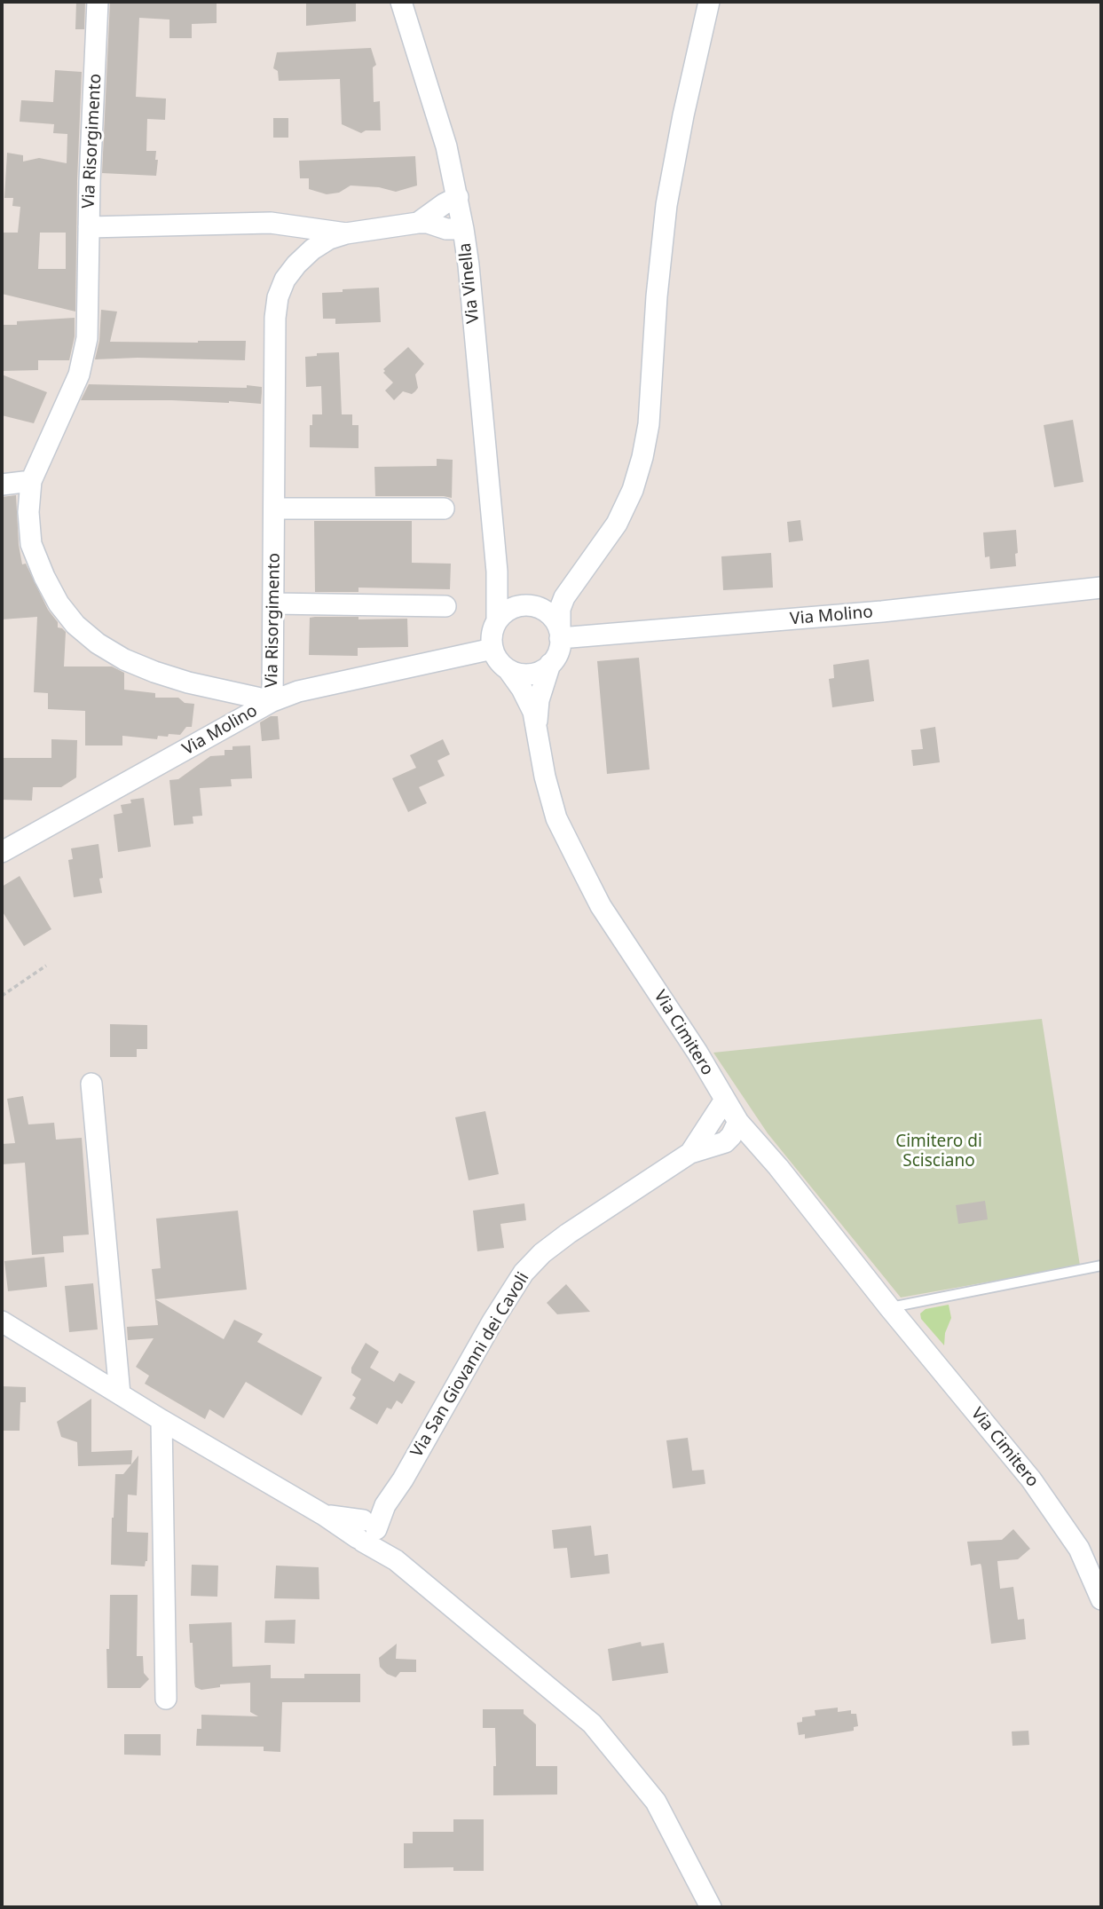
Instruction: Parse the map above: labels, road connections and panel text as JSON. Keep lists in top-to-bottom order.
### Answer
{
  "streets": {
    "street": [
      "Via Risorgimento",
      "Via Vinella",
      "Via Molino",
      "Via Cimitero",
      "Via San Giovanni dei Cavoli"
    ]
  },
  "crossings": [
    ["Via Risorgimento", "Via Molino"],
    ["Via Vinella", "Via Molino"],
    ["Via Cimitero", "Via San Giovanni dei Cavoli"]
  ],
  "parks": ["Cimitero di Scisciano"]
}
